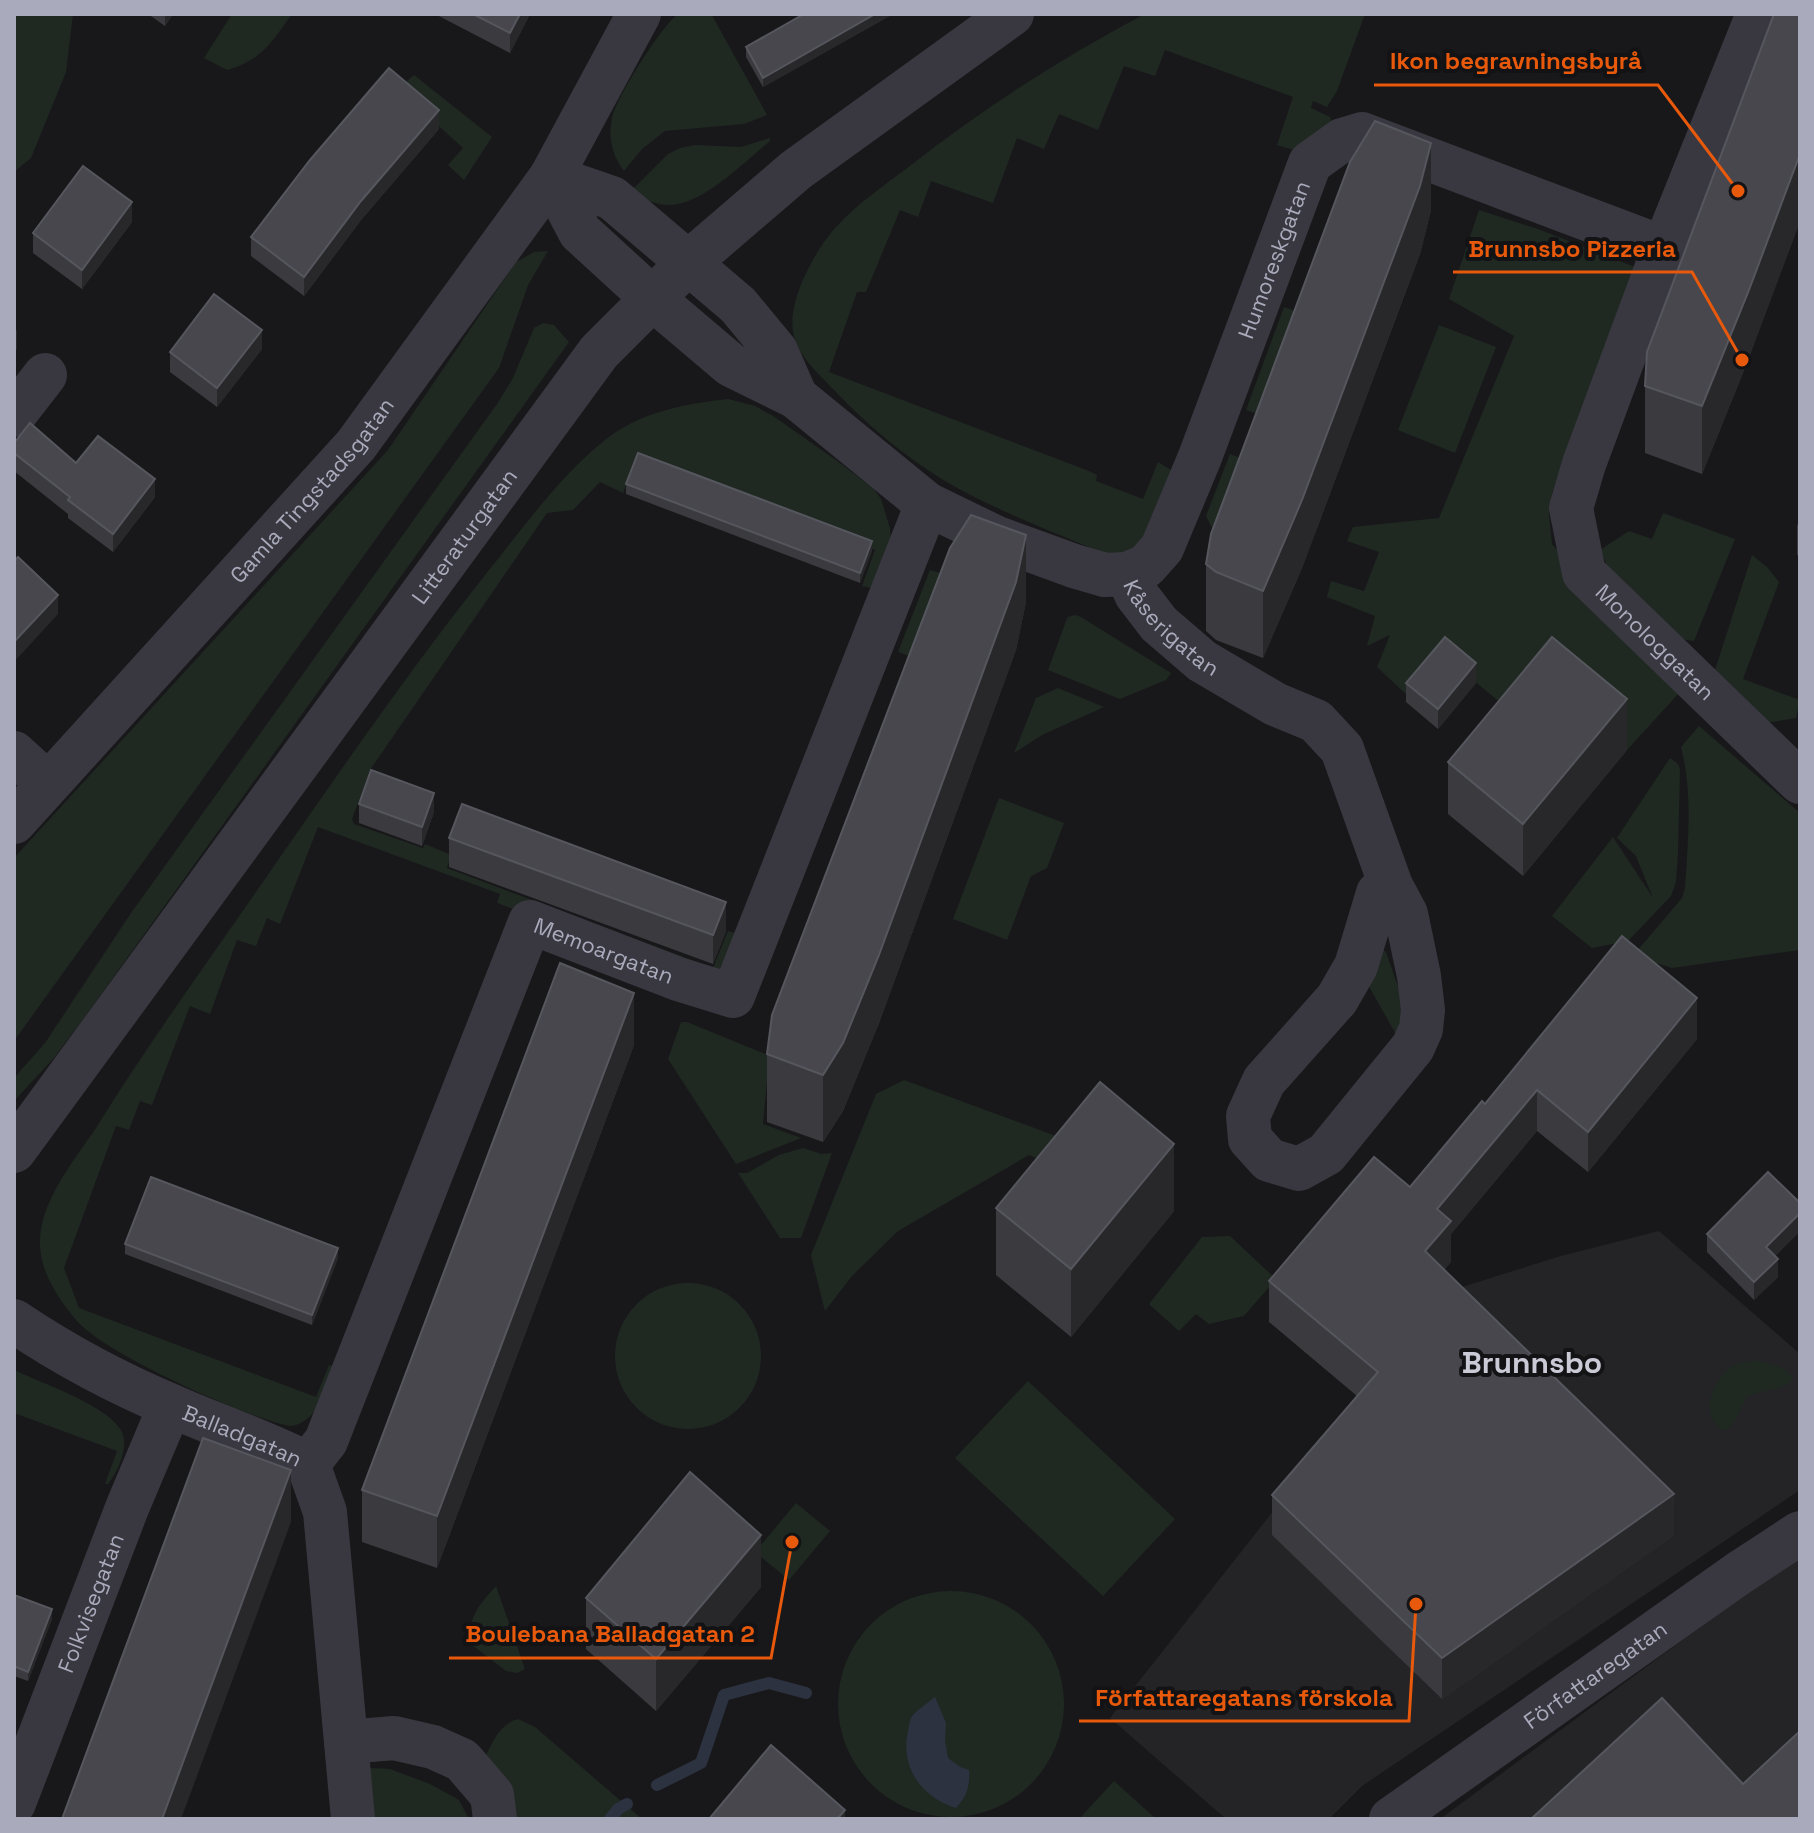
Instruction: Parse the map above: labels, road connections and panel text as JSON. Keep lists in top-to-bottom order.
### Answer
{
  "streets": {
    "street": [
      "Humoreskgatan",
      "Gamla Tingstadsgatan",
      "Litteraturgatan",
      "Kåserigatan",
      "Monologgatan",
      "Memoargatan",
      "Balladgatan",
      "Folkvisegatan",
      "Författaregatan"
    ]
  },
  "crossings": [
    ["Humoreskgatan", "Kåserigatan"],
    ["Humoreskgatan", "Monologgatan"],
    ["Gamla Tingstadsgatan", "Kåserigatan"],
    ["Litteraturgatan", "Kåserigatan"],
    ["Kåserigatan", "Memoargatan"],
    ["Memoargatan", "Balladgatan"],
    ["Balladgatan", "Folkvisegatan"]
  ],
  "districts": ["Brunnsbo"],
  "places": [
    "Ikon begravningsbyrå",
    "Brunnsbo Pizzeria",
    "Boulebana Balladgatan 2",
    "Författaregatans förskola"
  ]
}
